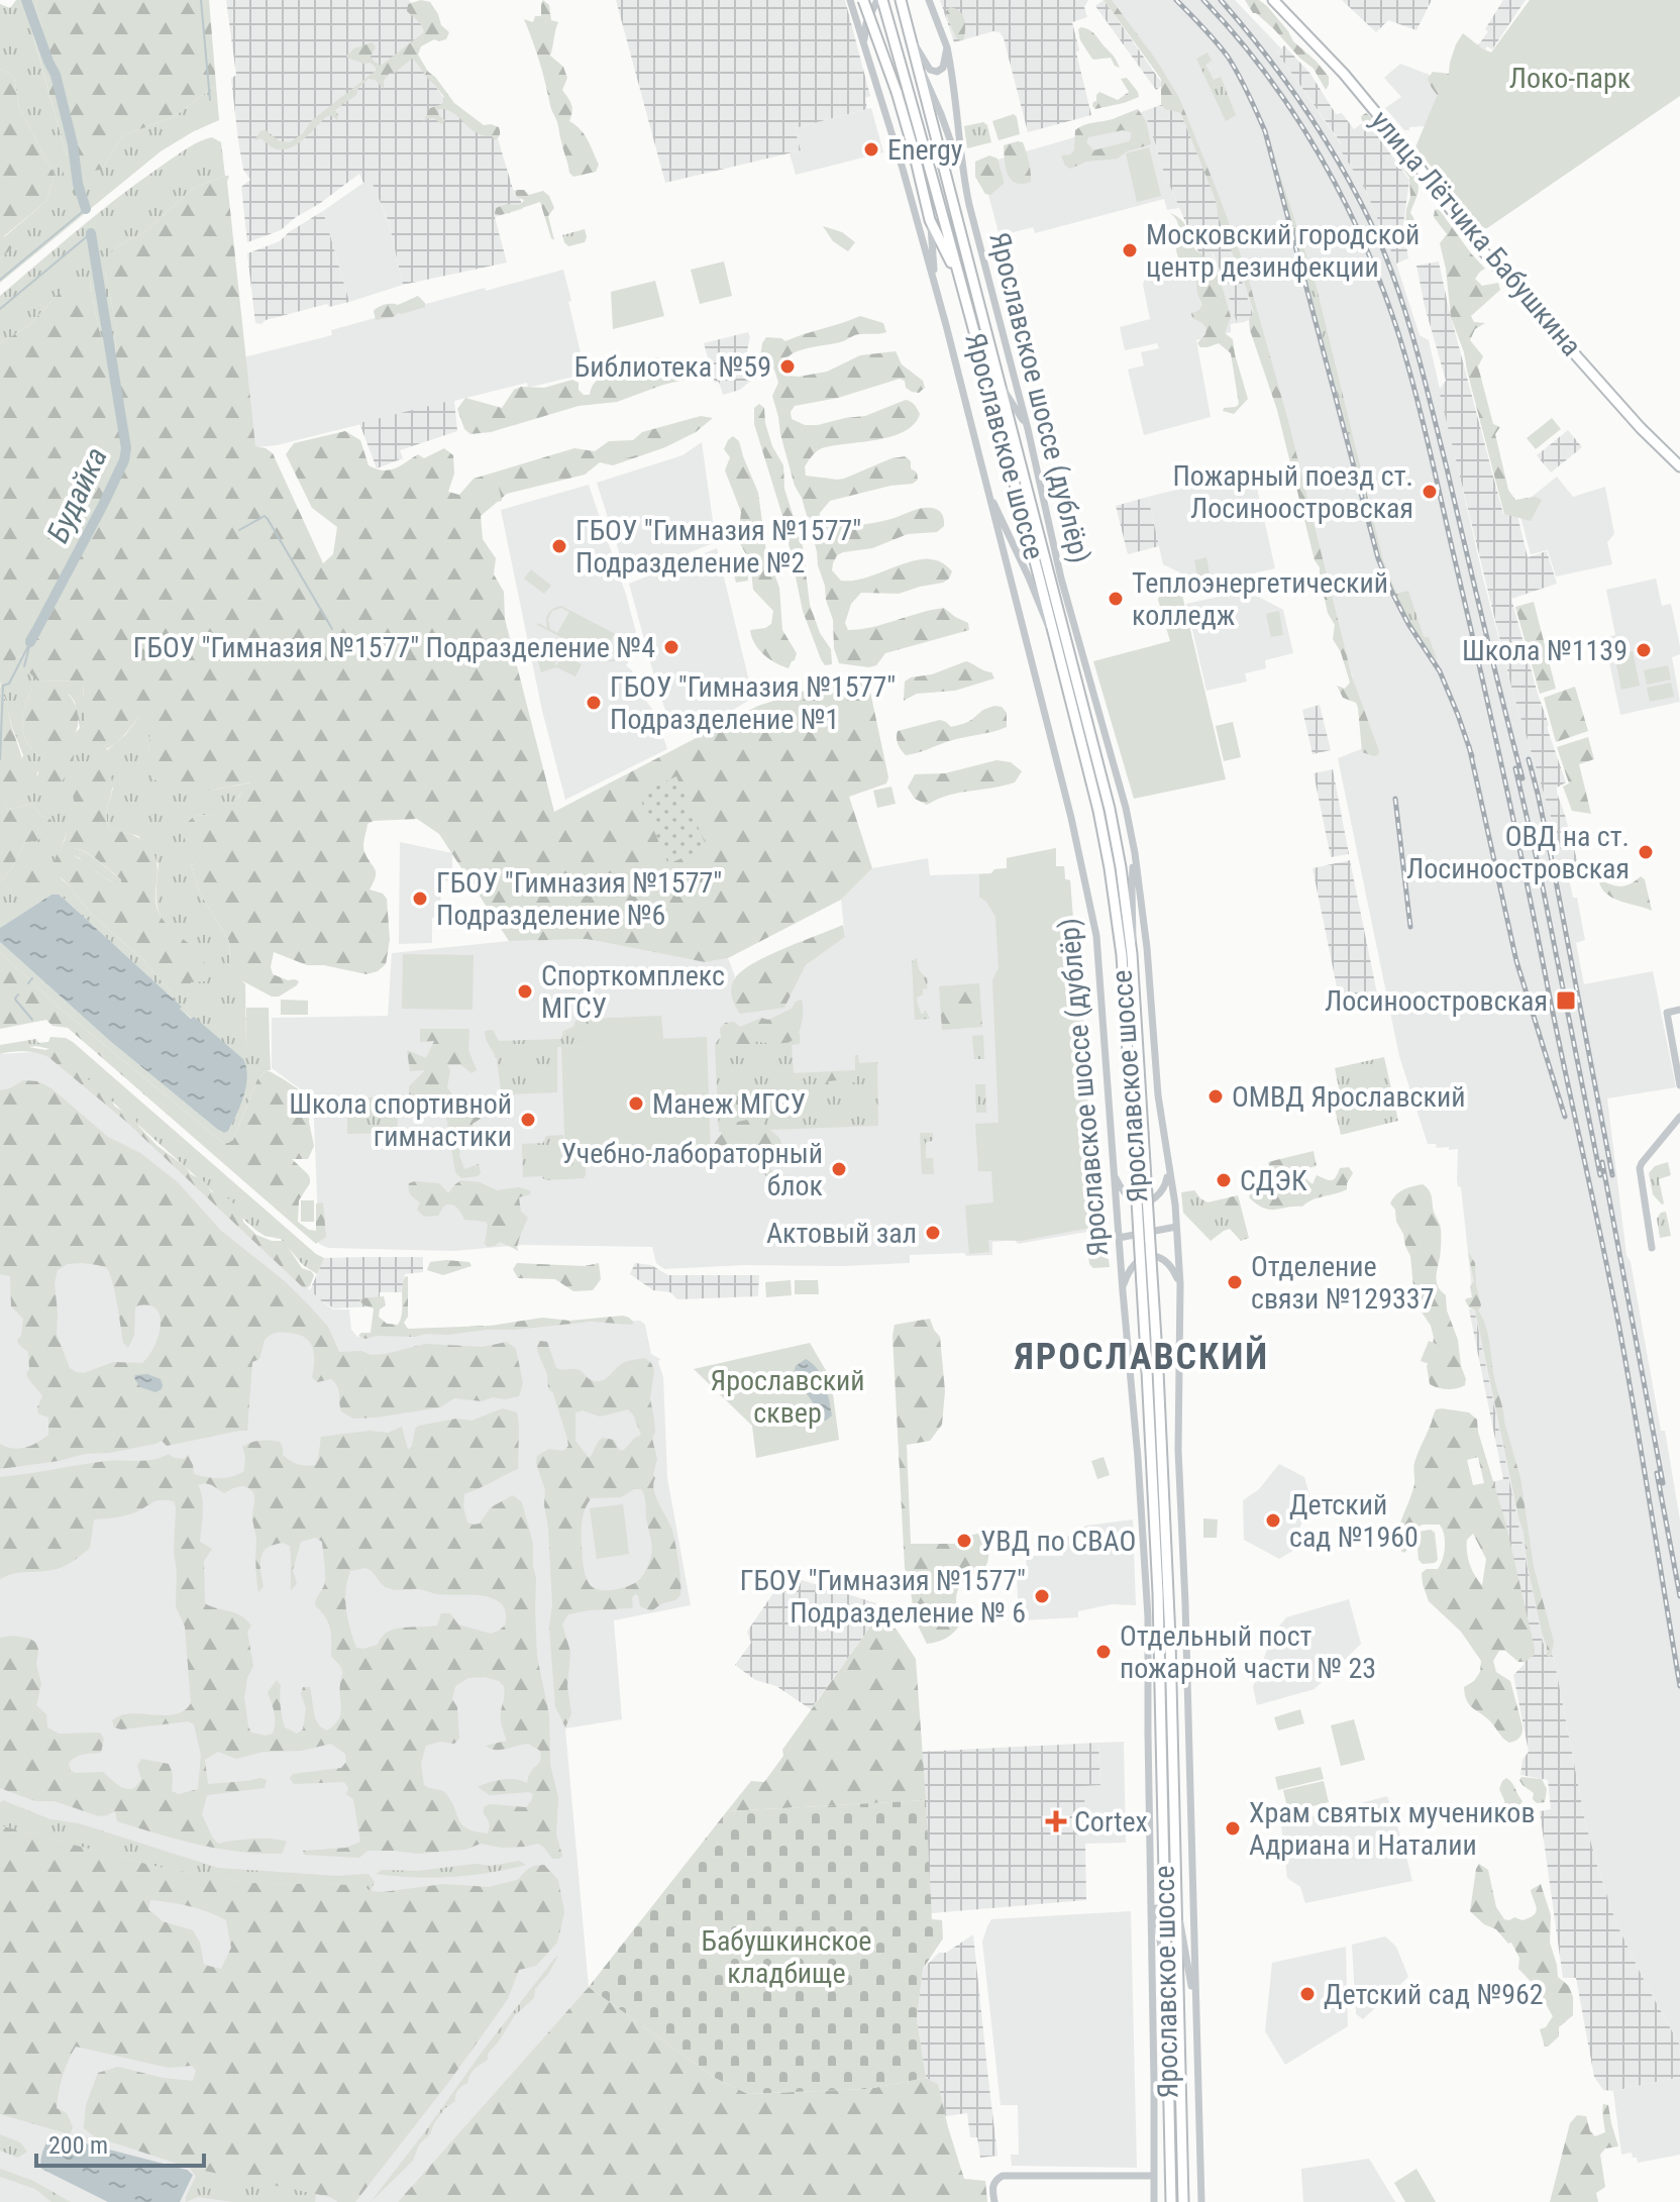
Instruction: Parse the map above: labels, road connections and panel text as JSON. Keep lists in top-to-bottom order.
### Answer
{
  "streets": {
    "main road": ["улица Лётчика Бабушкина", "Ярославское шоссе"],
    "street": ["Ярославское шоссе (дублёр)"]
  },
  "districts": ["ЯРОСЛАВСКИЙ"],
  "water": ["Будайка"],
  "parks": ["Локо-парк", "Ярославский сквер", "Бабушкинское кладбище"],
  "places": {
    "other": [
      "Energy",
      "Московский городской центр дезинфекции",
      "Библиотека №59",
      "Пожарный поезд ст. Лосиноостровская",
      "ГБОУ \"Гимназия №1577\" Подразделение №2",
      "Теплоэнергетический колледж",
      "ГБОУ \"Гимназия №1577\" Подразделение №4",
      "Школа №1139",
      "ГБОУ \"Гимназия №1577\" Подразделение №1",
      "ОВД на ст. Лосиноостровская",
      "ГБОУ \"Гимназия №1577\" Подразделение №6",
      "Спорткомплекс МГСУ",
      "ОМВД Ярославский",
      "Манеж МГСУ",
      "Школа спортивной гимнастики",
      "Учебно-лабораторный блок",
      "СДЭК",
      "Актовый зал",
      "Отделение связи №129337",
      "Детский сад №1960",
      "УВД по СВАО",
      "ГБОУ \"Гимназия №1577\" Подразделение № 6",
      "Отдельный пост пожарной части № 23",
      "Храм святых мучеников Адриана и Наталии",
      "Детский сад №962"
    ],
    "transit": ["Лосиноостровская"],
    "health": ["Cortex"]
  },
  "scale_bar": "200 m"
}
